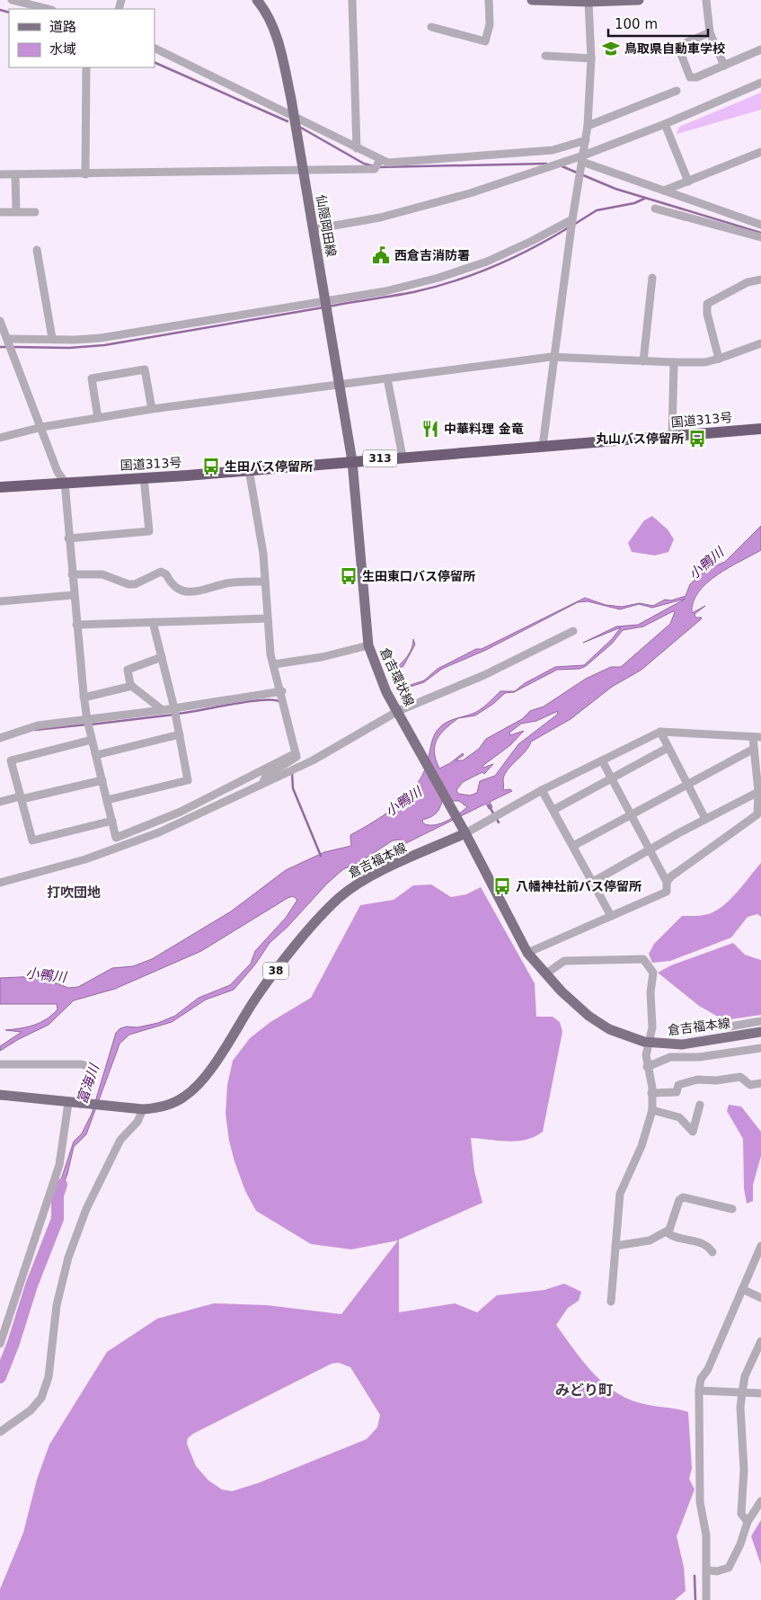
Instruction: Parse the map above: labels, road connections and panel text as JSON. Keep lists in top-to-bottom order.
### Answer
{
  "streets": {
    "highway": ["国道313号", "313"],
    "main road": [
      "仙隠岡田線",
      "倉吉環状線",
      "倉吉福本線",
      "38"
    ]
  },
  "crossings": [
    ["仙隠岡田線", "国道313号"],
    ["仙隠岡田線", "倉吉環状線"],
    ["国道313号", "倉吉環状線"],
    ["倉吉環状線", "倉吉福本線"]
  ],
  "districts": ["打吹団地", "みどり町"],
  "water": ["小鴨川", "富海川"],
  "places": {
    "school or university": ["鳥取県自動車学校"],
    "public building": ["西倉吉消防署"],
    "restaurant": ["中華料理 金竜"],
    "bus stop": [
      "丸山バス停留所",
      "生田バス停留所",
      "生田東口バス停留所",
      "八幡神社前バス停留所"
    ]
  },
  "legend": ["道路", "水域"],
  "scale_bar": "100 m"
}
